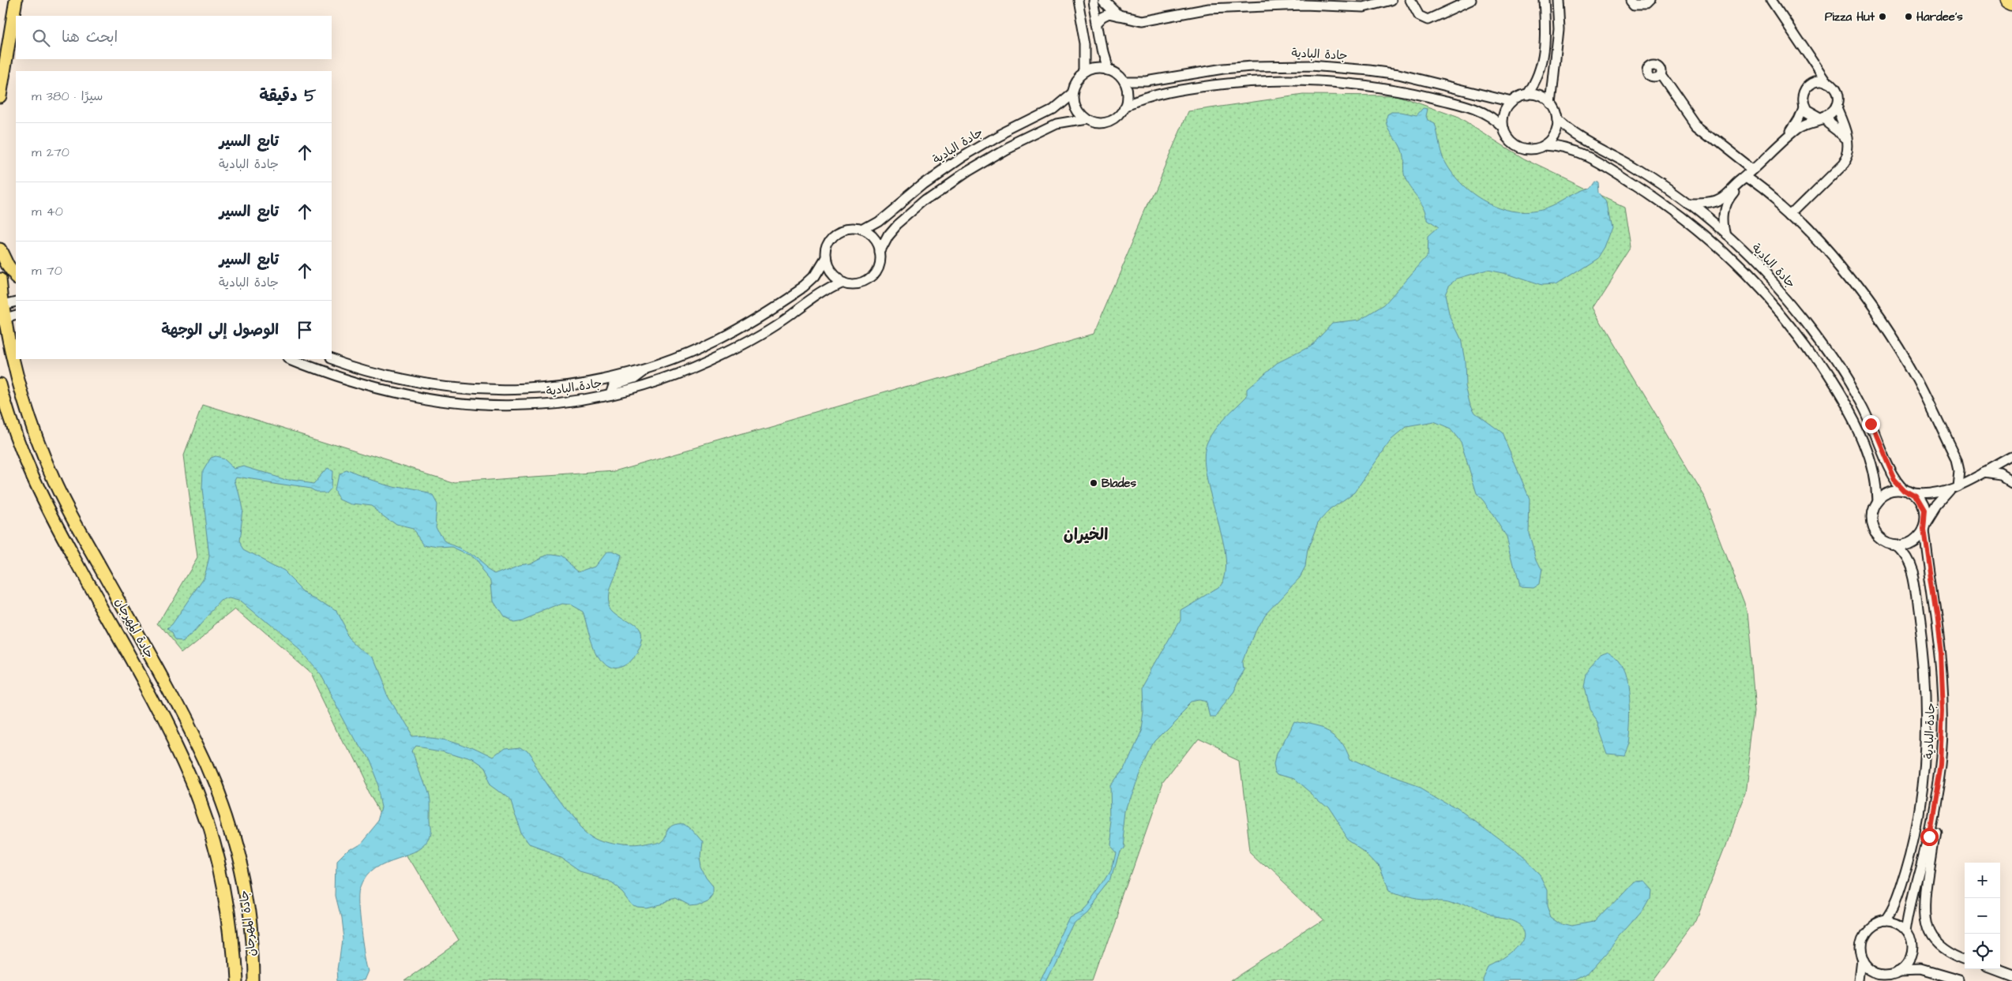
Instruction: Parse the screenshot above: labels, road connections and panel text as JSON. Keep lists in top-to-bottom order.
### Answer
{
  "streets": {
    "main road": ["جادة المهرجان"],
    "street": ["جادة البادية"]
  },
  "districts": ["الخيران"],
  "places": ["Pizza Hut", "Hardee's", "Blades"],
  "page": {
    "search": "ابحث هنا",
    "heading": ["5 دقيقة", "سيرًا · 380 m"],
    "list": [
      ["تابع السير", "جادة البادية", "270 m"],
      ["تابع السير", "40 m"],
      ["تابع السير", "جادة البادية", "70 m"],
      "الوصول إلى الوجهة"
    ],
    "map_buttons": ["+", "−"]
  }
}
